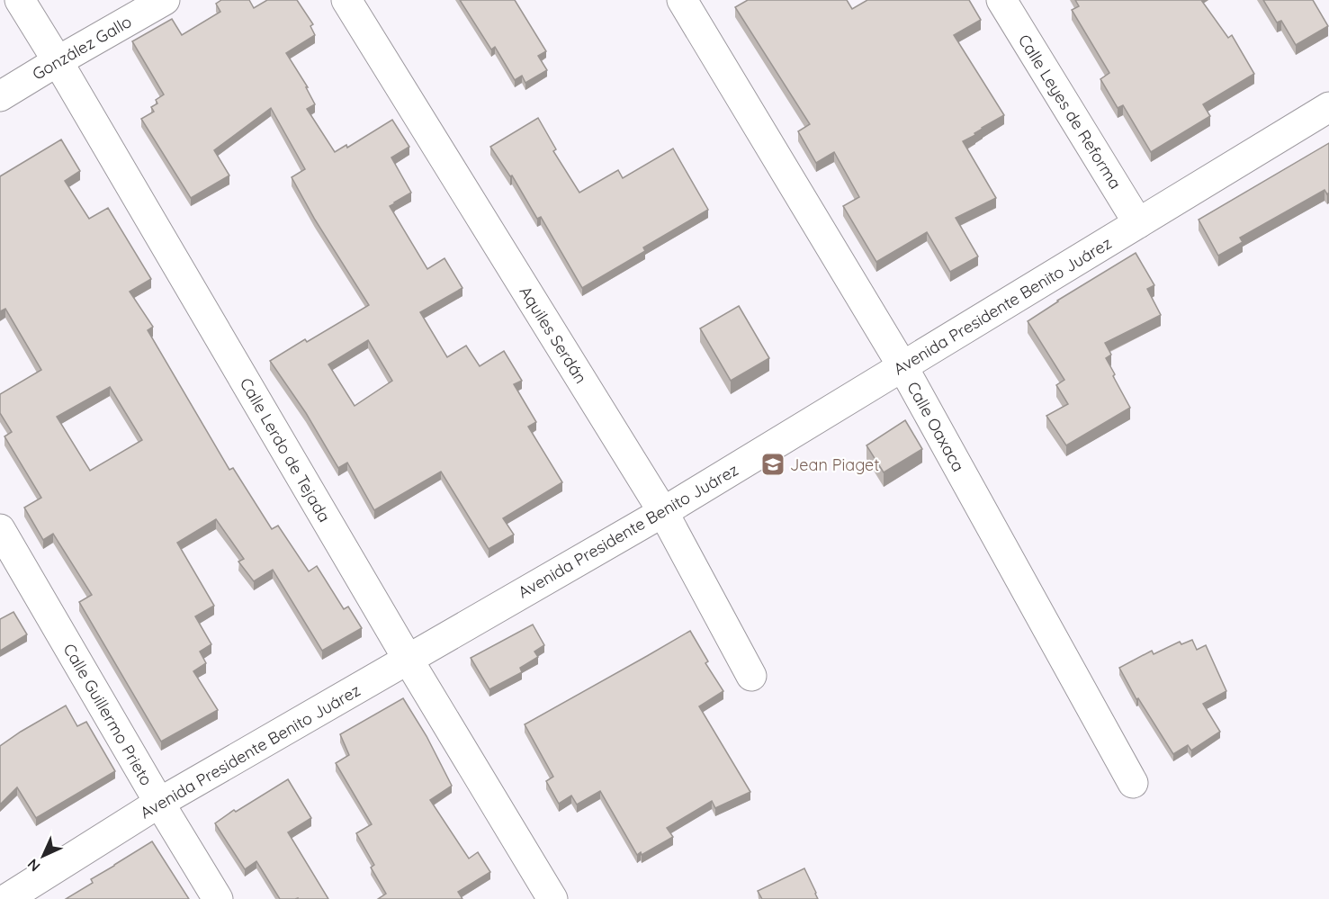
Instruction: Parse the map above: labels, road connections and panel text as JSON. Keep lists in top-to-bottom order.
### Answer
{
  "streets": {
    "street": [
      "González Gallo",
      "Calle Leyes de Reforma",
      "Avenida Presidente Benito Juárez",
      "Aquiles Serdán",
      "Calle Oaxaca",
      "Calle Lerdo de Tejada",
      "Calle Guillermo Prieto"
    ]
  },
  "crossings": [
    ["González Gallo", "Calle Lerdo de Tejada"],
    ["Calle Leyes de Reforma", "Avenida Presidente Benito Juárez"],
    ["Avenida Presidente Benito Juárez", "Aquiles Serdán"],
    ["Avenida Presidente Benito Juárez", "Calle Oaxaca"],
    ["Avenida Presidente Benito Juárez", "Calle Lerdo de Tejada"],
    ["Avenida Presidente Benito Juárez", "Calle Guillermo Prieto"]
  ],
  "places": {
    "school or university": ["Jean Piaget"]
  },
  "north": "bottom left"
}
